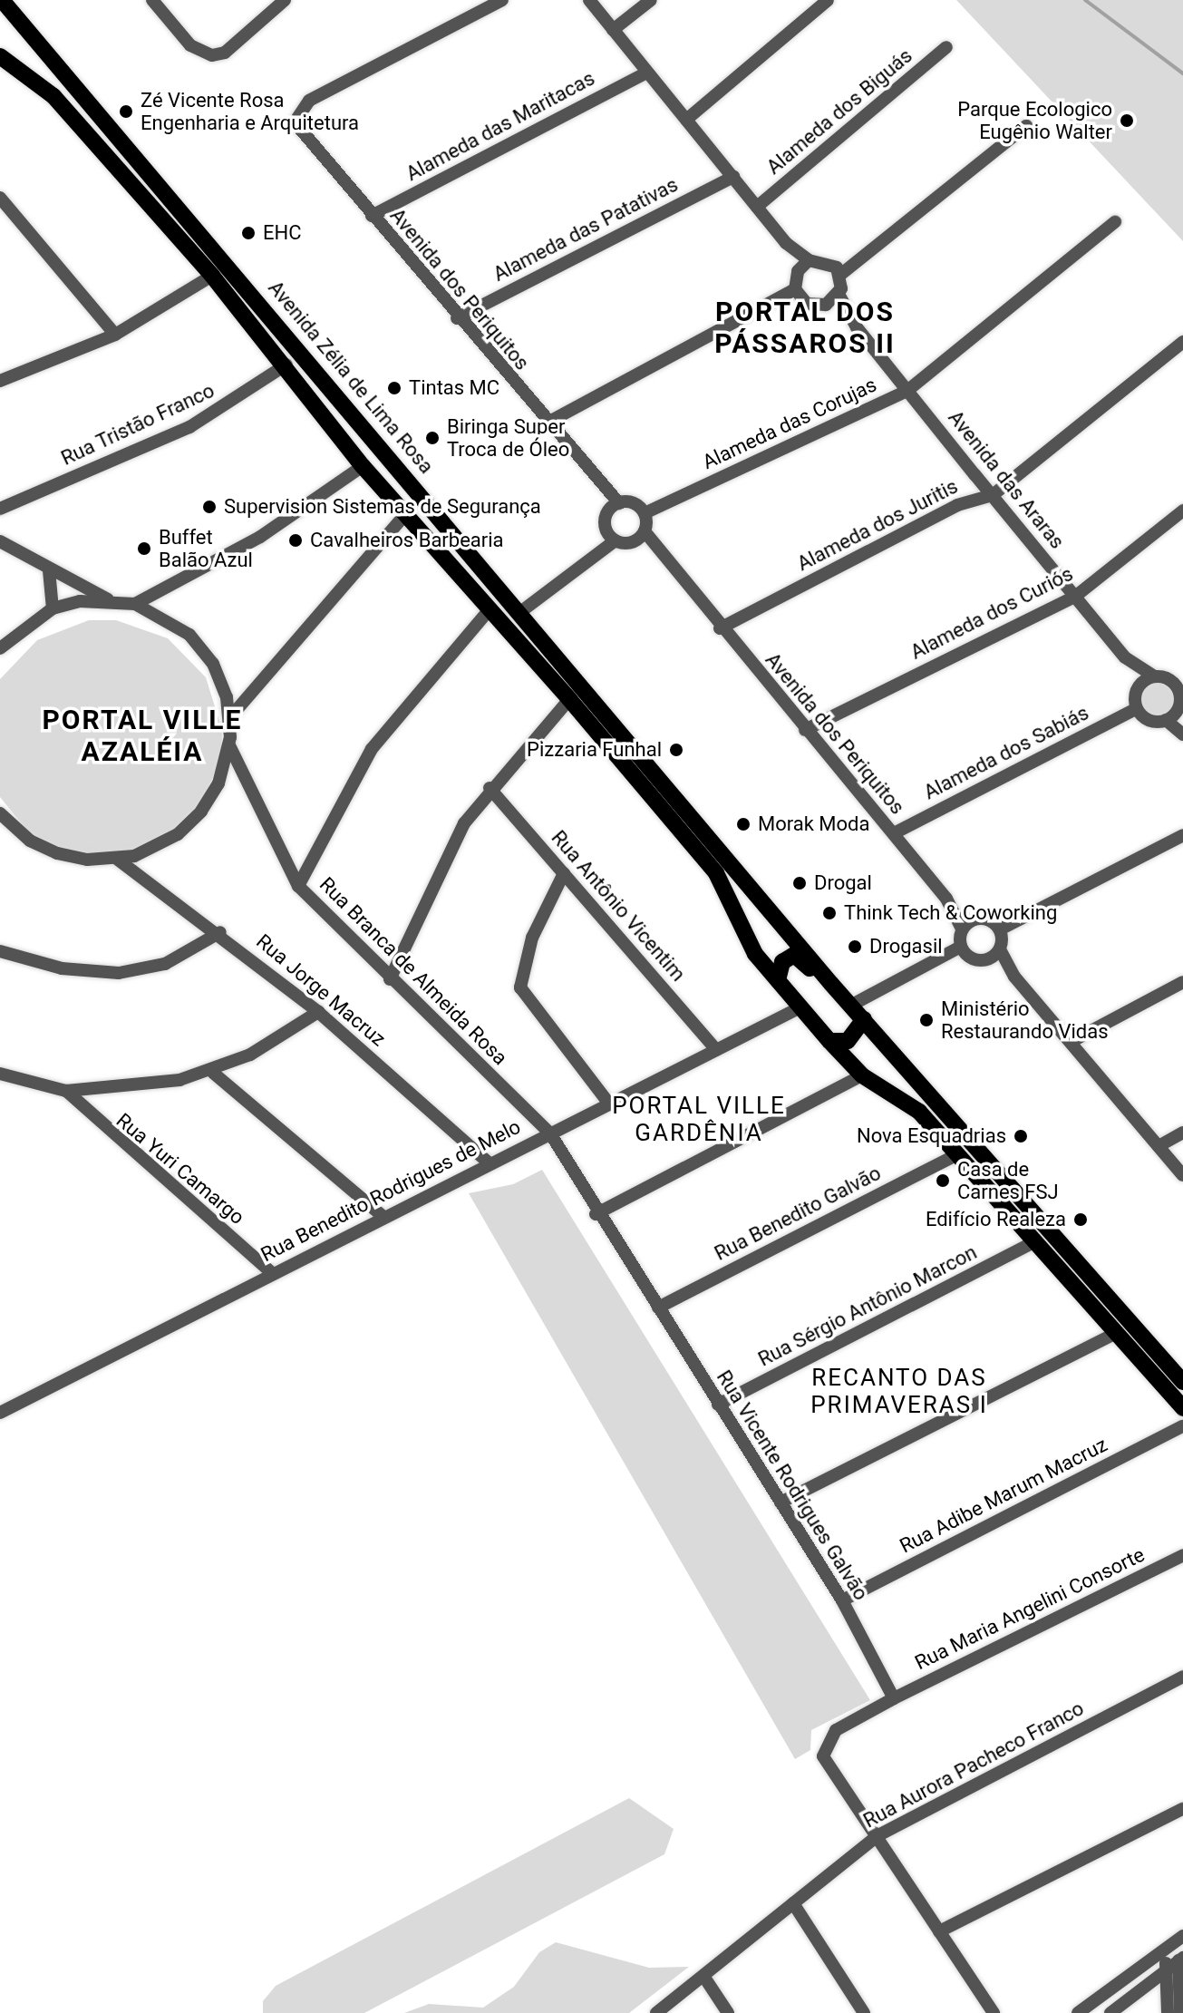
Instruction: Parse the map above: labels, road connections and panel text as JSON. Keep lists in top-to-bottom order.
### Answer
{
  "streets": {
    "main road": ["Avenida Zélia de Lima Rosa"],
    "street": [
      "Alameda dos Biguás",
      "Alameda das Maritacas",
      "Alameda das Patativas",
      "Avenida dos Periquitos",
      "Alameda das Corujas",
      "Rua Tristão Franco",
      "Avenida das Araras",
      "Alameda dos Juritis",
      "Alameda dos Curiós",
      "Alameda dos Sabiás",
      "Rua Antônio Vicentim",
      "Rua Branca de Almeida Rosa",
      "Rua Jorge Macruz",
      "Rua Yuri Camargo",
      "Rua Benedito Rodrigues de Melo",
      "Rua Benedito Galvão",
      "Rua Sérgio Antônio Marcon",
      "Rua Vicente Rodrigues Galvão",
      "Rua Adibe Marum Macruz",
      "Rua Maria Angelini Consorte",
      "Rua Aurora Pacheco Franco"
    ]
  },
  "crossings": [
    ["Alameda das Maritacas", "Avenida dos Periquitos"],
    ["Alameda das Patativas", "Avenida dos Periquitos"],
    ["Avenida dos Periquitos", "Alameda das Corujas"],
    ["Avenida dos Periquitos", "Alameda dos Juritis"],
    ["Avenida dos Periquitos", "Alameda dos Curiós"],
    ["Avenida dos Periquitos", "Alameda dos Sabiás"],
    ["Avenida Zélia de Lima Rosa", "Rua Tristão Franco"],
    ["Avenida Zélia de Lima Rosa", "Rua Benedito Rodrigues de Melo"],
    ["Avenida Zélia de Lima Rosa", "Rua Benedito Galvão"],
    ["Avenida Zélia de Lima Rosa", "Rua Sérgio Antônio Marcon"],
    ["Alameda das Corujas", "Avenida das Araras"],
    ["Avenida das Araras", "Alameda dos Juritis"],
    ["Avenida das Araras", "Alameda dos Curiós"],
    ["Rua Antônio Vicentim", "Rua Benedito Rodrigues de Melo"],
    ["Rua Branca de Almeida Rosa", "Rua Jorge Macruz"],
    ["Rua Branca de Almeida Rosa", "Rua Benedito Rodrigues de Melo"],
    ["Rua Branca de Almeida Rosa", "Rua Vicente Rodrigues Galvão"],
    ["Rua Jorge Macruz", "Rua Benedito Rodrigues de Melo"],
    ["Rua Yuri Camargo", "Rua Benedito Rodrigues de Melo"],
    ["Rua Benedito Rodrigues de Melo", "Rua Vicente Rodrigues Galvão"],
    ["Rua Benedito Galvão", "Rua Vicente Rodrigues Galvão"],
    ["Rua Sérgio Antônio Marcon", "Rua Vicente Rodrigues Galvão"],
    ["Rua Vicente Rodrigues Galvão", "Rua Adibe Marum Macruz"],
    ["Rua Vicente Rodrigues Galvão", "Rua Maria Angelini Consorte"]
  ],
  "districts": [
    "PORTAL DOS PÁSSAROS II",
    "PORTAL VILLE AZALÉIA",
    "PORTAL VILLE GARDÊNIA",
    "RECANTO DAS PRIMAVERAS I"
  ],
  "places": [
    "Zé Vicente Rosa Engenharia e Arquitetura",
    "Parque Ecologico Eugênio Walter",
    "EHC",
    "Tintas MC",
    "Biringa Super Troca de Óleo",
    "Supervision Sistemas de Segurança",
    "Cavalheiros Barbearia",
    "Buffet Balão Azul",
    "Pizzaria Funhal",
    "Morak Moda",
    "Drogal",
    "Think Tech & Coworking",
    "Drogasil",
    "Ministério Restaurando Vidas",
    "Nova Esquadrias",
    "Casa de Carnes FSJ",
    "Edifício Realeza"
  ]
}
